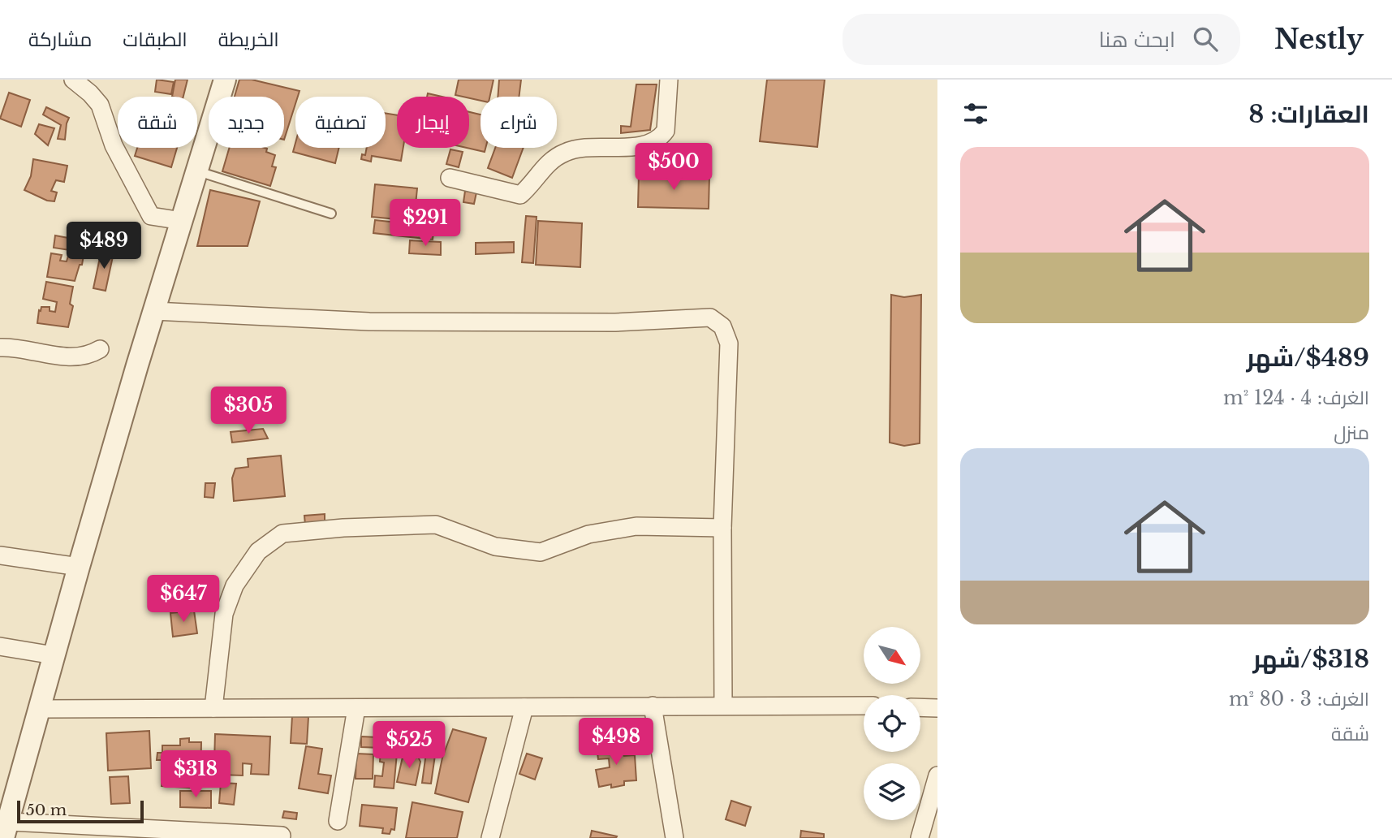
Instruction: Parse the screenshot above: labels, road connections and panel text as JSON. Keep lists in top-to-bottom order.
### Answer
{
  "scale_bar": "50 m",
  "north": "bottom right",
  "page": {
    "header": "Nestly",
    "search": "ابحث هنا",
    "nav": ["الخريطة", "الطبقات", "مشاركة"],
    "heading": "العقارات: 8",
    "chip": [
      "شراء",
      "إيجار",
      "تصفية",
      "جديد",
      "شقة"
    ],
    "price": [
      "$500",
      "$291",
      "$489",
      "$305",
      "$647",
      "$498",
      "$525",
      "$318"
    ],
    "list": [
      {
        "name": "$489/شهر",
        "note": "الغرف: 4 · 124 m² · منزل"
      },
      {
        "name": "$318/شهر",
        "note": "الغرف: 3 · 80 m² · شقة"
      }
    ],
    "scale": "50 m"
  }
}
